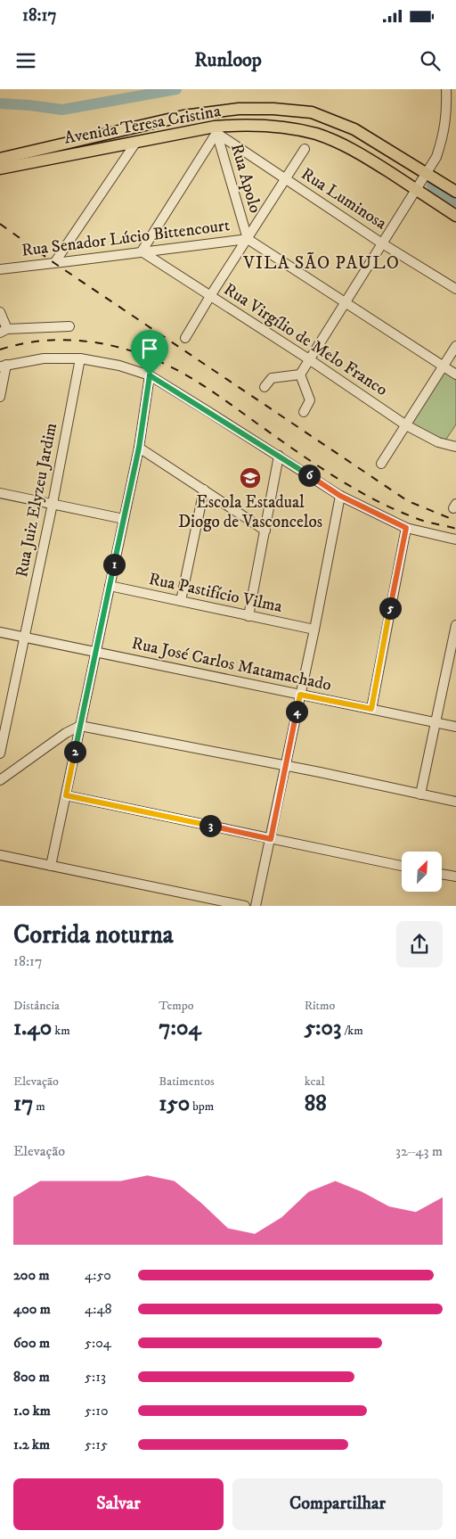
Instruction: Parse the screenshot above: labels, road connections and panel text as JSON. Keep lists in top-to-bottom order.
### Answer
{
  "streets": {
    "main road": ["Avenida Teresa Cristina"],
    "street": [
      "Rua Apolo",
      "Rua Luminosa",
      "Rua Senador Lúcio Bittencourt",
      "Rua Virgílio de Melo Franco",
      "Rua Juiz Elyzeu Jardim",
      "Rua Pastifício Vilma",
      "Rua José Carlos Matamachado"
    ]
  },
  "crossings": [
    ["Avenida Teresa Cristina", "Rua Apolo"],
    ["Avenida Teresa Cristina", "Rua Luminosa"],
    ["Rua Apolo", "Rua Luminosa"],
    ["Rua Apolo", "Rua Senador Lúcio Bittencourt"],
    ["Rua Senador Lúcio Bittencourt", "Rua Virgílio de Melo Franco"],
    ["Rua Juiz Elyzeu Jardim", "Rua José Carlos Matamachado"]
  ],
  "districts": ["VILA SÃO PAULO"],
  "places": {
    "school or university": ["Escola Estadual Diogo de Vasconcelos"]
  },
  "north": "top right",
  "page": {
    "status": "18:17",
    "header": "Runloop",
    "pins": [
      "6",
      "1",
      "5",
      "4",
      "2",
      "3"
    ],
    "heading": ["Corrida noturna", "18:17"],
    "stats": [
      ["Distância", "1.40 km"],
      ["Tempo", "7:04"],
      ["Ritmo", "5:03 /km"],
      ["Elevação", "17 m"],
      ["Batimentos", "150 bpm"],
      ["kcal", "88"]
    ],
    "chart": ["Elevação", "32–43 m"],
    "list": [
      {
        "name": "200 m",
        "note": "4:50"
      },
      {
        "name": "400 m",
        "note": "4:48"
      },
      {
        "name": "600 m",
        "note": "5:04"
      },
      {
        "name": "800 m",
        "note": "5:13"
      },
      {
        "name": "1.0 km",
        "note": "5:10"
      },
      {
        "name": "1.2 km",
        "note": "5:15"
      }
    ],
    "buttons": ["Salvar", "Compartilhar"]
  }
}
